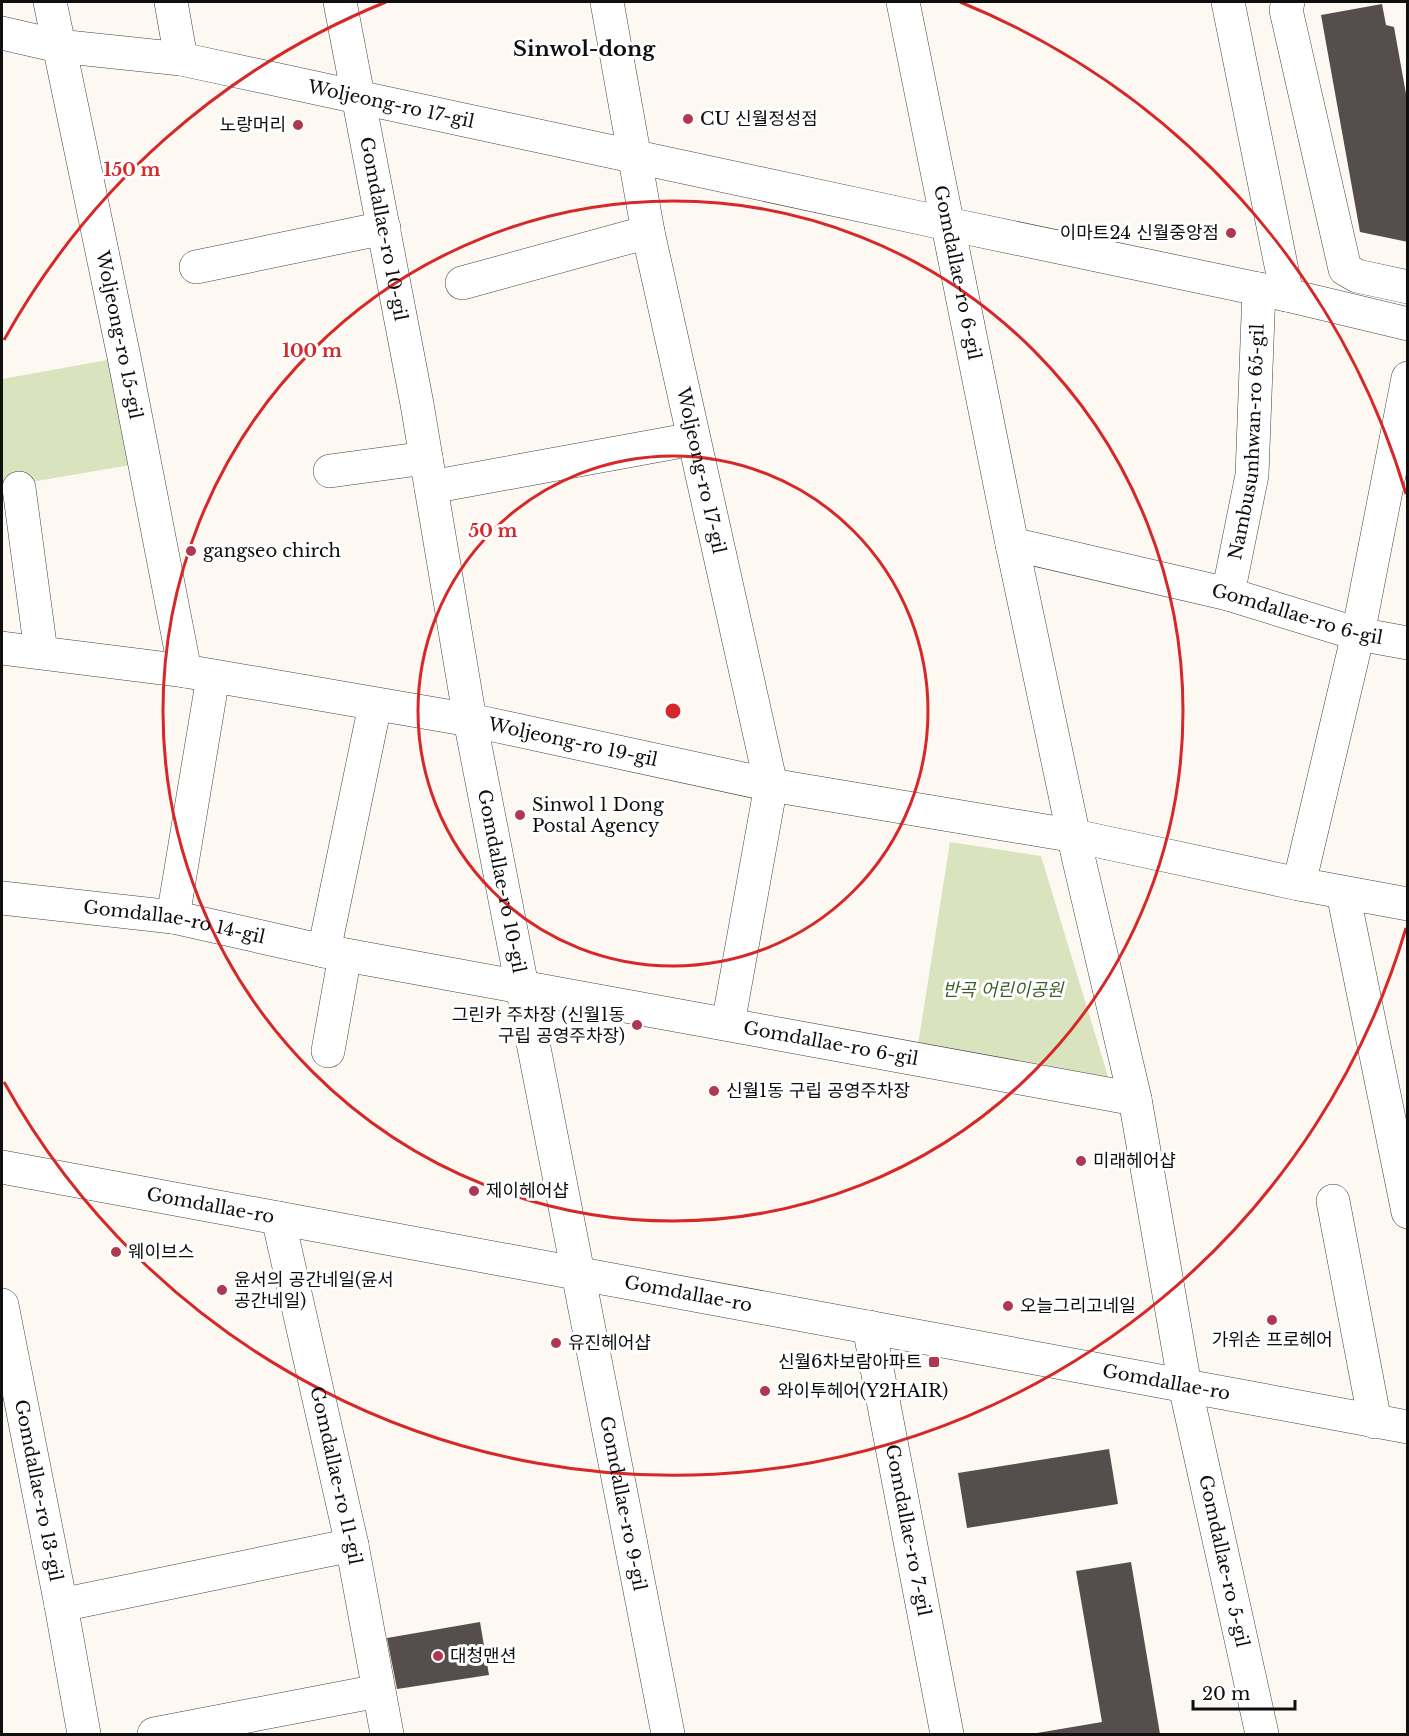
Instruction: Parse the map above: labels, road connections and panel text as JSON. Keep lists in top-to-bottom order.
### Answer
{
  "streets": {
    "street": [
      "Woljeong-ro 17-gil",
      "Gomdallae-ro 10-gil",
      "Gomdallae-ro 6-gil",
      "Woljeong-ro 15-gil",
      "Nambusunhwan-ro 65-gil",
      "Woljeong-ro 19-gil",
      "Gomdallae-ro 14-gil",
      "Gomdallae-ro",
      "Gomdallae-ro 11-gil",
      "Gomdallae-ro 13-gil",
      "Gomdallae-ro 9-gil",
      "Gomdallae-ro 7-gil",
      "Gomdallae-ro 5-gil"
    ]
  },
  "crossings": [
    ["Woljeong-ro 17-gil", "Gomdallae-ro 10-gil"],
    ["Woljeong-ro 17-gil", "Gomdallae-ro 6-gil"],
    ["Woljeong-ro 17-gil", "Woljeong-ro 15-gil"],
    ["Woljeong-ro 17-gil", "Woljeong-ro 19-gil"],
    ["Gomdallae-ro 10-gil", "Gomdallae-ro 6-gil"],
    ["Gomdallae-ro 10-gil", "Woljeong-ro 19-gil"],
    ["Gomdallae-ro 10-gil", "Gomdallae-ro 14-gil"],
    ["Gomdallae-ro 10-gil", "Gomdallae-ro"],
    ["Gomdallae-ro 10-gil", "Gomdallae-ro 9-gil"],
    ["Gomdallae-ro 6-gil", "Nambusunhwan-ro 65-gil"],
    ["Gomdallae-ro 6-gil", "Woljeong-ro 19-gil"],
    ["Gomdallae-ro 6-gil", "Gomdallae-ro 14-gil"],
    ["Gomdallae-ro 6-gil", "Gomdallae-ro"],
    ["Gomdallae-ro 6-gil", "Gomdallae-ro 5-gil"],
    ["Woljeong-ro 15-gil", "Woljeong-ro 19-gil"],
    ["Gomdallae-ro", "Gomdallae-ro 11-gil"],
    ["Gomdallae-ro", "Gomdallae-ro 9-gil"],
    ["Gomdallae-ro", "Gomdallae-ro 7-gil"],
    ["Gomdallae-ro", "Gomdallae-ro 5-gil"],
    ["Gomdallae-ro 11-gil", "Gomdallae-ro 13-gil"]
  ],
  "districts": ["Sinwol-dong"],
  "parks": ["반곡 어린이공원"],
  "places": {
    "other": [
      "CU 신월정성점",
      "노랑머리",
      "이마트24 신월중앙점",
      "gangseo chirch",
      "Sinwol 1 Dong Postal Agency",
      "그린카 주차장 (신월1동 구립 공영주차장)",
      "신월1동 구립 공영주차장",
      "미래헤어샵",
      "제이헤어샵",
      "웨이브스",
      "윤서의 공간네일(윤서 공간네일)",
      "오늘그리고네일",
      "가위손 프로헤어",
      "유진헤어샵",
      "와이투헤어(Y2HAIR)",
      "대청맨션"
    ],
    "transit": ["신월6차보람아파트"]
  },
  "scale_bar": "20 m",
  "rings": ["150 m", "100 m", "50 m"]
}
